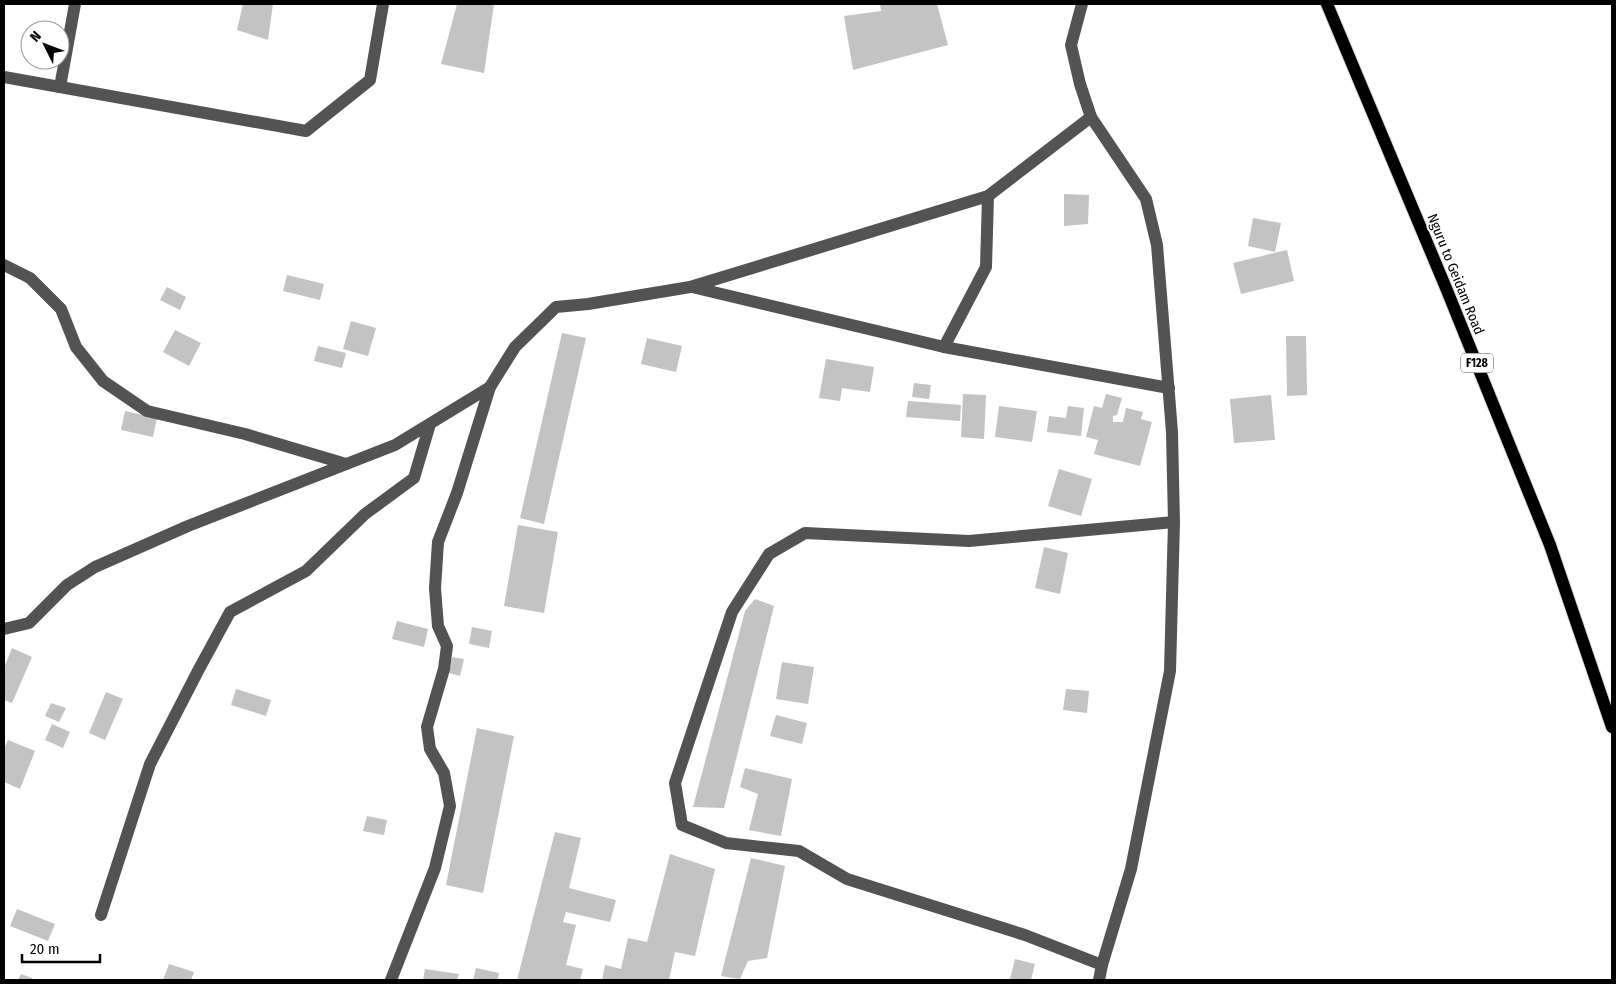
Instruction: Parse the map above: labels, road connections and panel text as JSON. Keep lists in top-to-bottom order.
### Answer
{
  "streets": {
    "main road": ["Nguru to Geidam Road", "F128"]
  },
  "scale_bar": "20 m",
  "north": "top left"
}
